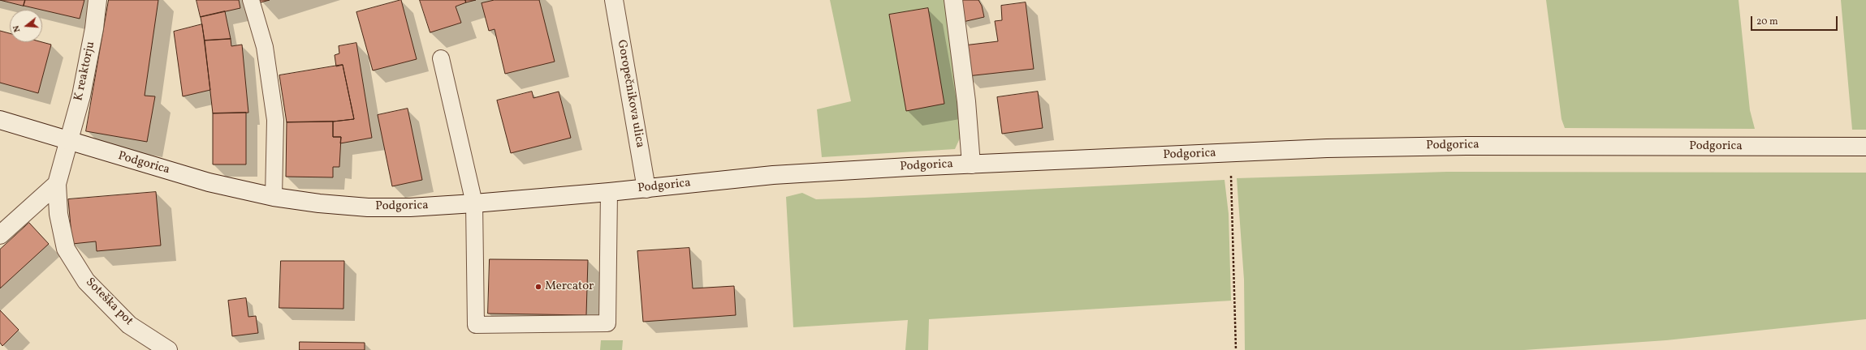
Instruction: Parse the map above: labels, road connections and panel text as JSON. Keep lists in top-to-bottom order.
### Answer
{
  "streets": {
    "main road": [
      "K reaktorju",
      "Goropečnikova ulica",
      "Podgorica",
      "Soteška pot"
    ]
  },
  "crossings": [
    ["K reaktorju", "Podgorica"],
    ["K reaktorju", "Soteška pot"],
    ["Goropečnikova ulica", "Podgorica"]
  ],
  "places": ["Mercator"],
  "scale_bar": "20 m",
  "north": "left"
}
